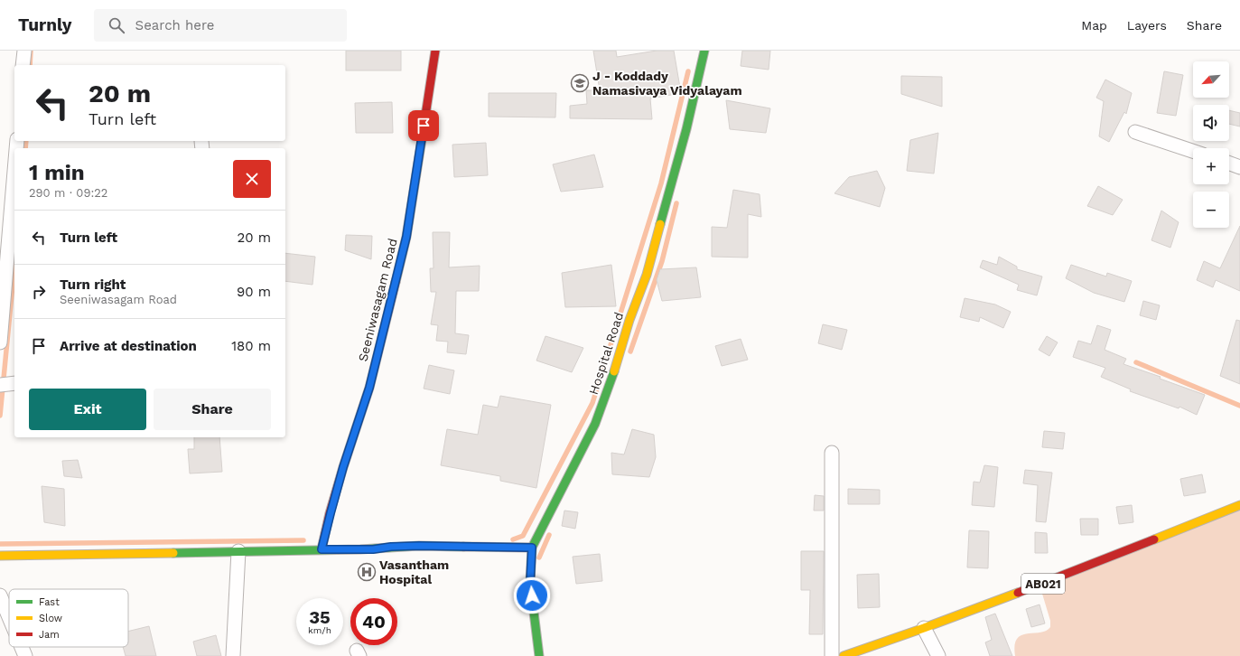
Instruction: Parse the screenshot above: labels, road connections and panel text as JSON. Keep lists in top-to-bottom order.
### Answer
{
  "streets": {
    "street": ["Seeniwasagam Road", "Hospital Road", "AB021"]
  },
  "places": {
    "school or university": ["J - Koddady Namasivaya Vidyalayam"],
    "hospital": ["Vasantham Hospital"]
  },
  "legend": ["Fast", "Slow", "Jam"],
  "north": "bottom left",
  "page": {
    "header": "Turnly",
    "search": "Search here",
    "nav": ["Map", "Layers", "Share"],
    "map_buttons": ["+", "−"],
    "turn": ["20 m", "Turn left"],
    "heading": ["1 min", "290 m · 09:22"],
    "list": [
      {
        "name": "Turn left",
        "value": "20 m"
      },
      {
        "name": "Turn right",
        "note": "Seeniwasagam Road",
        "value": "90 m"
      },
      {
        "name": "Arrive at destination",
        "value": "180 m"
      }
    ],
    "buttons": ["Exit", "Share"],
    "speed": "35 km/h",
    "limit": "40"
  }
}
